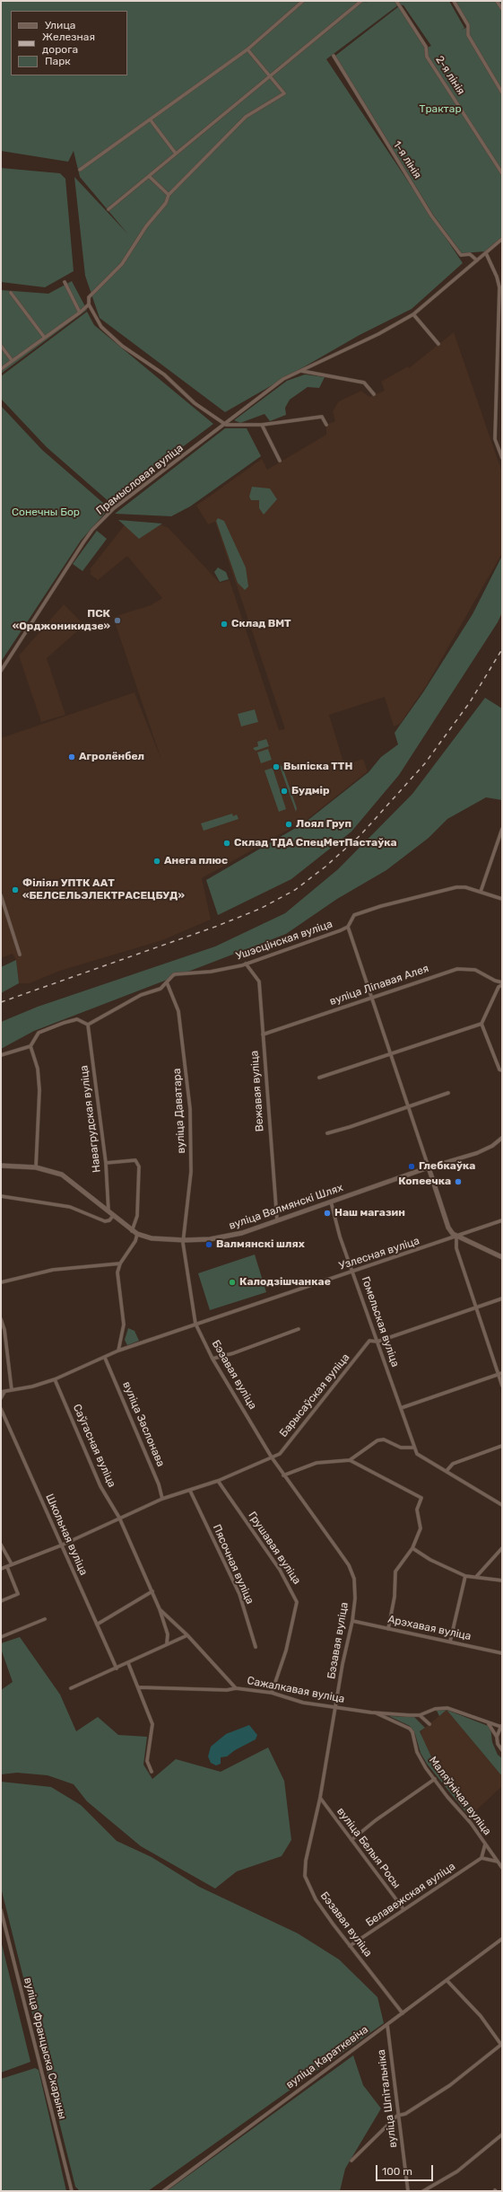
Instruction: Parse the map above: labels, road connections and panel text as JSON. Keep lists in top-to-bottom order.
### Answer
{
  "streets": {
    "main road": ["вуліца Валмянскі Шлях"],
    "street": [
      "2-я лінія",
      "1-я лінія",
      "Прамысловая вуліца",
      "Ушэсцінская вуліца",
      "вуліца Ліпавая Алея",
      "Вежавая вуліца",
      "вуліца Даватара",
      "Навагрудская вуліца",
      "Узлесная вуліца",
      "Гомельская вуліца",
      "Бэзавая вуліца",
      "Барысаўская вуліца",
      "вуліца Заслонава",
      "Саўгасная вуліца",
      "Школьная вуліца",
      "Грушавая вуліца",
      "Пясочная вуліца",
      "Арэхавая вуліца",
      "Сажалкавая вуліца",
      "Маляўнічая вуліца",
      "вуліца Белыя Росы",
      "Белавежская вуліца",
      "вуліца Францыска Скарыны",
      "вуліца Караткевіча",
      "вуліца Шпітальніка"
    ]
  },
  "crossings": [
    ["1-я лінія", "Прамысловая вуліца"],
    ["Ушэсцінская вуліца", "Вежавая вуліца"],
    ["Ушэсцінская вуліца", "вуліца Даватара"],
    ["Ушэсцінская вуліца", "Навагрудская вуліца"],
    ["вуліца Ліпавая Алея", "Вежавая вуліца"],
    ["Вежавая вуліца", "вуліца Валмянскі Шлях"],
    ["вуліца Даватара", "вуліца Валмянскі Шлях"],
    ["вуліца Даватара", "Бэзавая вуліца"],
    ["Навагрудская вуліца", "вуліца Валмянскі Шлях"],
    ["вуліца Валмянскі Шлях", "Гомельская вуліца"],
    ["вуліца Валмянскі Шлях", "Бэзавая вуліца"],
    ["Узлесная вуліца", "Гомельская вуліца"],
    ["Узлесная вуліца", "Бэзавая вуліца"],
    ["Гомельская вуліца", "Барысаўская вуліца"],
    ["Бэзавая вуліца", "Барысаўская вуліца"],
    ["Бэзавая вуліца", "Арэхавая вуліца"],
    ["Бэзавая вуліца", "Сажалкавая вуліца"],
    ["Бэзавая вуліца", "вуліца Белыя Росы"],
    ["Бэзавая вуліца", "Белавежская вуліца"],
    ["Бэзавая вуліца", "вуліца Караткевіча"],
    ["Грушавая вуліца", "Сажалкавая вуліца"],
    ["Сажалкавая вуліца", "Маляўнічая вуліца"],
    ["вуліца Белыя Росы", "Белавежская вуліца"],
    ["вуліца Караткевіча", "вуліца Шпітальніка"]
  ],
  "parks": ["Трактар", "Сонечны Бор"],
  "places": [
    "ПСК «Орджоникидзе»",
    "Склад BMT",
    "Агролёнбел",
    "Выпіска ТТН",
    "Будмір",
    "Лоял Груп",
    "Склад ТДА СпецМетПастаўка",
    "Анега плюс",
    "Філіял УПТК ААТ «БЕЛСЕЛЬЭЛЕКТРАСЕЦБУД»",
    "Глебкаўка",
    "Копеечка",
    "Наш магазин",
    "Валмянскі шлях",
    "Калодзішчанкае"
  ],
  "legend": ["Улица", "Железная дорога", "Парк"],
  "scale_bar": "100 m"
}
